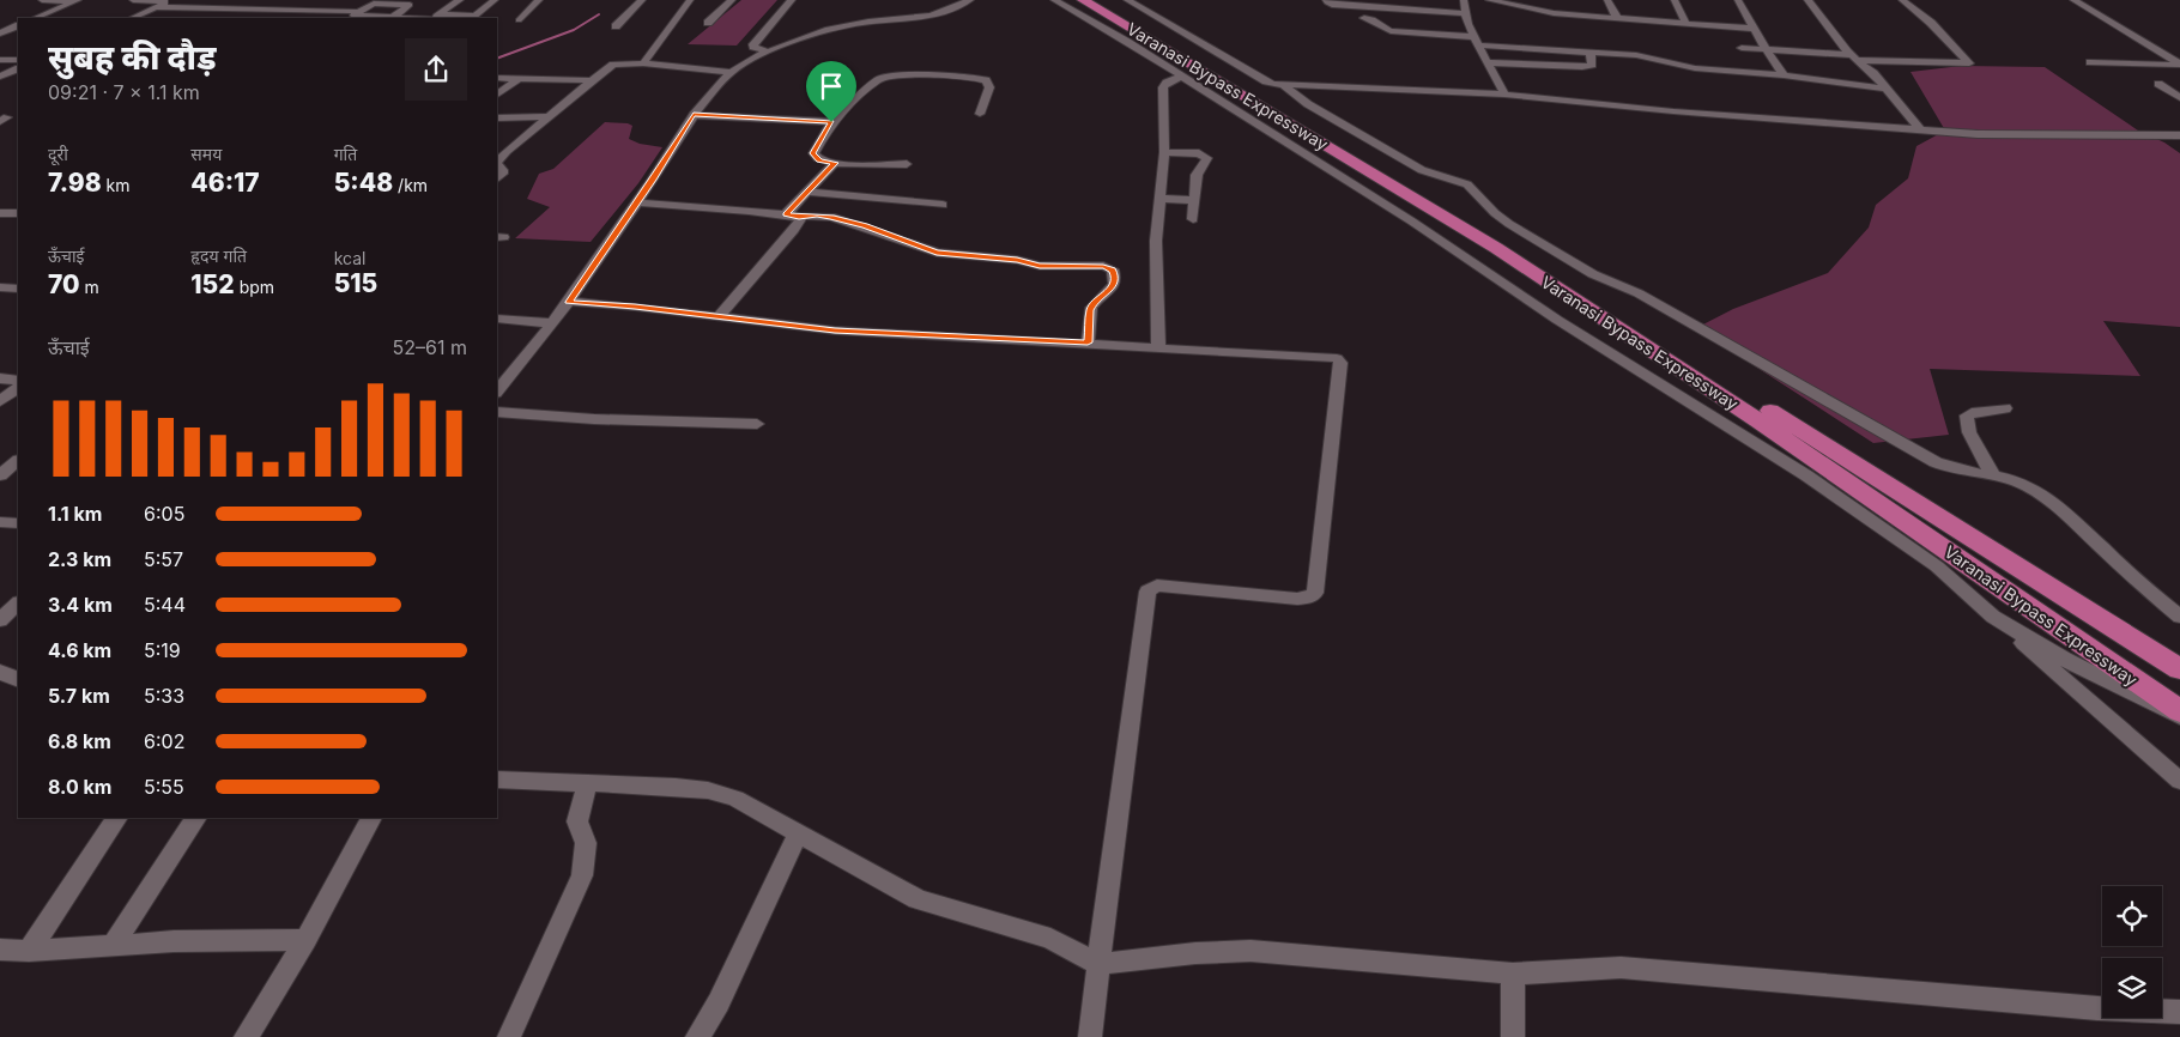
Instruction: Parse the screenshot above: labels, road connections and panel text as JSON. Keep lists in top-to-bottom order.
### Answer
{
  "streets": {
    "highway": ["Varanasi Bypass Expressway"]
  },
  "page": {
    "heading": ["सुबह की दौड़", "09:21 · 7 × 1.1 km"],
    "stats": [
      ["दूरी", "7.98 km"],
      ["समय", "46:17"],
      ["गति", "5:48 /km"],
      ["ऊँचाई", "70 m"],
      ["हृदय गति", "152 bpm"],
      ["kcal", "515"]
    ],
    "chart": ["ऊँचाई", "52–61 m"],
    "list": [
      {
        "name": "1.1 km",
        "note": "6:05"
      },
      {
        "name": "2.3 km",
        "note": "5:57"
      },
      {
        "name": "3.4 km",
        "note": "5:44"
      },
      {
        "name": "4.6 km",
        "note": "5:19"
      },
      {
        "name": "5.7 km",
        "note": "5:33"
      },
      {
        "name": "6.8 km",
        "note": "6:02"
      },
      {
        "name": "8.0 km",
        "note": "5:55"
      }
    ]
  }
}
